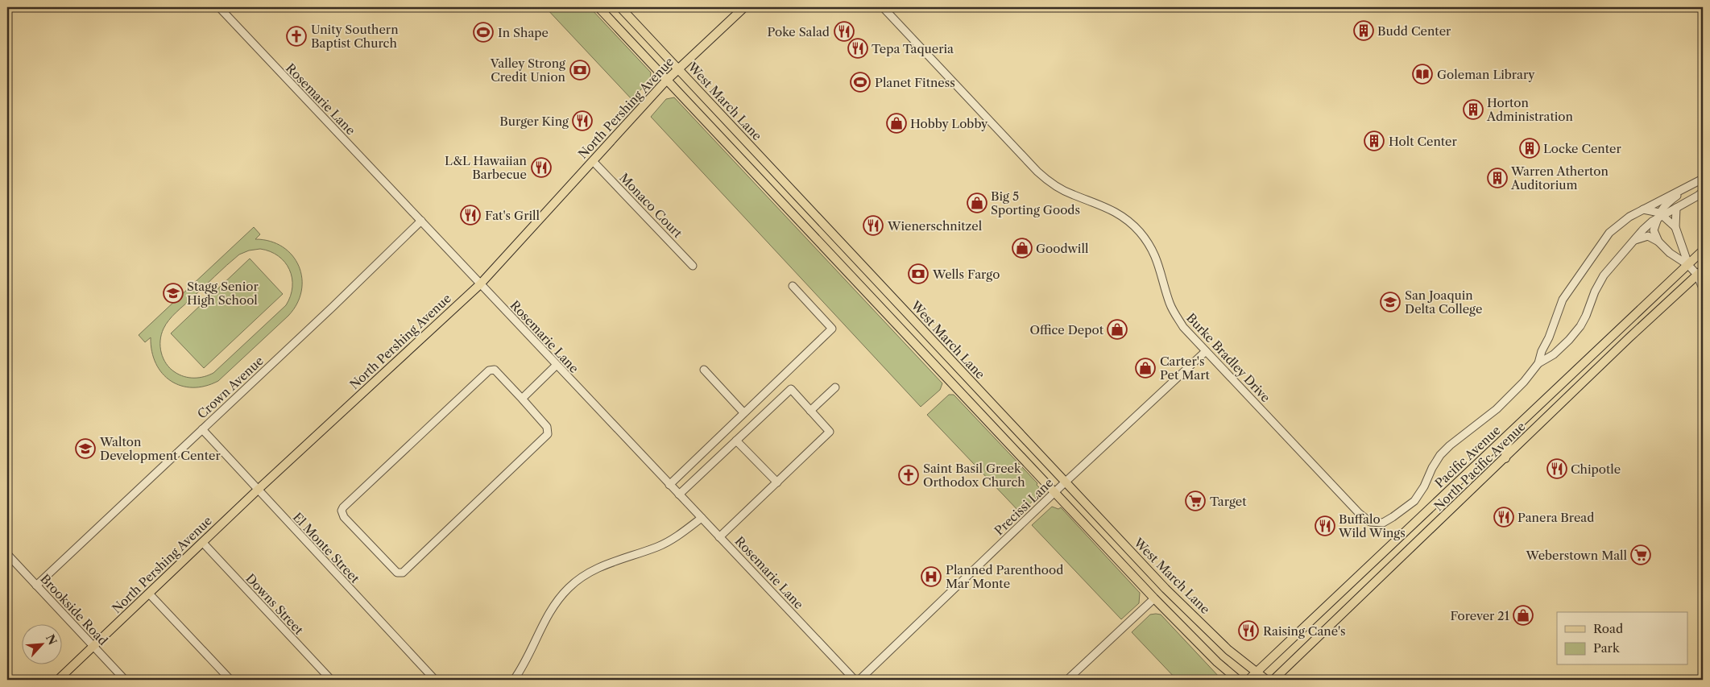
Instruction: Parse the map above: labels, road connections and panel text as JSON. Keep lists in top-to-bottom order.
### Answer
{
  "streets": {
    "main road": [
      "West March Lane",
      "North Pershing Avenue",
      "Pacific Avenue",
      "North Pacific Avenue"
    ],
    "street": [
      "Rosemarie Lane",
      "Monaco Court",
      "Burke Bradley Drive",
      "Crown Avenue",
      "Precissi Lane",
      "El Monte Street",
      "Downs Street",
      "Brookside Road"
    ]
  },
  "crossings": [
    ["Rosemarie Lane", "North Pershing Avenue"],
    ["Rosemarie Lane", "Crown Avenue"],
    ["West March Lane", "North Pershing Avenue"],
    ["West March Lane", "Pacific Avenue"],
    ["West March Lane", "Precissi Lane"],
    ["North Pershing Avenue", "Monaco Court"],
    ["North Pershing Avenue", "El Monte Street"],
    ["North Pershing Avenue", "Downs Street"],
    ["North Pershing Avenue", "Brookside Road"],
    ["Burke Bradley Drive", "Precissi Lane"],
    ["Crown Avenue", "El Monte Street"],
    ["Crown Avenue", "Brookside Road"]
  ],
  "places": {
    "building": [
      "Budd Center",
      "Horton Administration",
      "Holt Center",
      "Locke Center",
      "Warren Atherton Auditorium"
    ],
    "restaurant": [
      "Poke Salad",
      "Tepa Taqueria",
      "Burger King",
      "L&L Hawaiian Barbecue",
      "Fat's Grill",
      "Wienerschnitzel",
      "Chipotle",
      "Panera Bread",
      "Buffalo Wild Wings",
      "Raising Cane's"
    ],
    "sports": ["In Shape", "Planet Fitness"],
    "church": ["Unity Southern Baptist Church", "Saint Basil Greek Orthodox Church"],
    "bank": ["Valley Strong Credit Union", "Wells Fargo"],
    "library": ["Goleman Library"],
    "shop": [
      "Hobby Lobby",
      "Big 5 Sporting Goods",
      "Goodwill",
      "Office Depot",
      "Carter's Pet Mart",
      "Forever 21"
    ],
    "school or university": ["Stagg Senior High School", "San Joaquin Delta College", "Walton Development Center"],
    "supermarket": ["Target", "Weberstown Mall"],
    "hospital": ["Planned Parenthood Mar Monte"]
  },
  "legend": ["Road", "Park"],
  "north": "top right"
}
